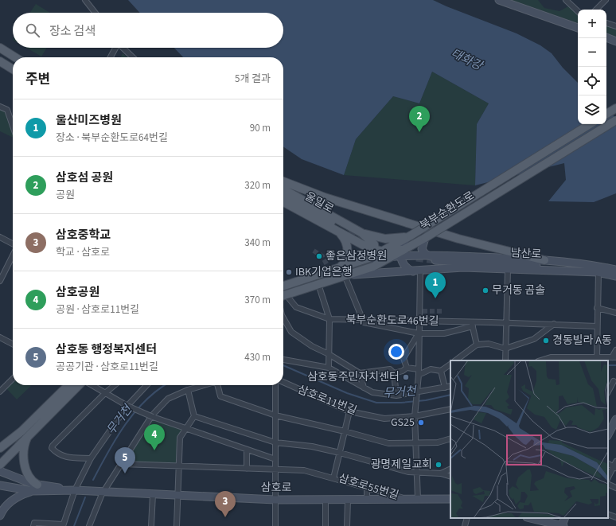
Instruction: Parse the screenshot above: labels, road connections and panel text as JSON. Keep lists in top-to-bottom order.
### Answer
{
  "streets": {
    "main road": [
      "울밀로",
      "북부순환도로",
      "남산로",
      "삼호로"
    ],
    "street": ["북부순환도로46번길", "삼호로11번길", "삼호로55번길"]
  },
  "crossings": [
    ["삼호로11번길", "삼호로55번길"],
    ["삼호로55번길", "삼호로"]
  ],
  "water": ["태화강", "무거천"],
  "places": [
    "좋은삼정병원",
    "IBK기업은행",
    "무거동 곰솔",
    "경동빌라 A동",
    "삼호동주민자치센터",
    "GS25",
    "광명제일교회"
  ],
  "page": {
    "map_buttons": ["+", "−"],
    "search": "장소 검색",
    "heading": ["주변", "5개 결과"],
    "list": [
      {
        "mark": "1",
        "name": "울산미즈병원",
        "note": "장소 · 북부순환도로64번길",
        "value": "90 m"
      },
      {
        "mark": "2",
        "name": "삼호섬 공원",
        "note": "공원",
        "value": "320 m"
      },
      {
        "mark": "3",
        "name": "삼호중학교",
        "note": "학교 · 삼호로",
        "value": "340 m"
      },
      {
        "mark": "4",
        "name": "삼호공원",
        "note": "공원 · 삼호로11번길",
        "value": "370 m"
      },
      {
        "mark": "5",
        "name": "삼호동 행정복지센터",
        "note": "공공기관 · 삼호로11번길",
        "value": "430 m"
      }
    ],
    "pins": [
      "2",
      "1",
      "4",
      "5",
      "3"
    ]
  }
}
